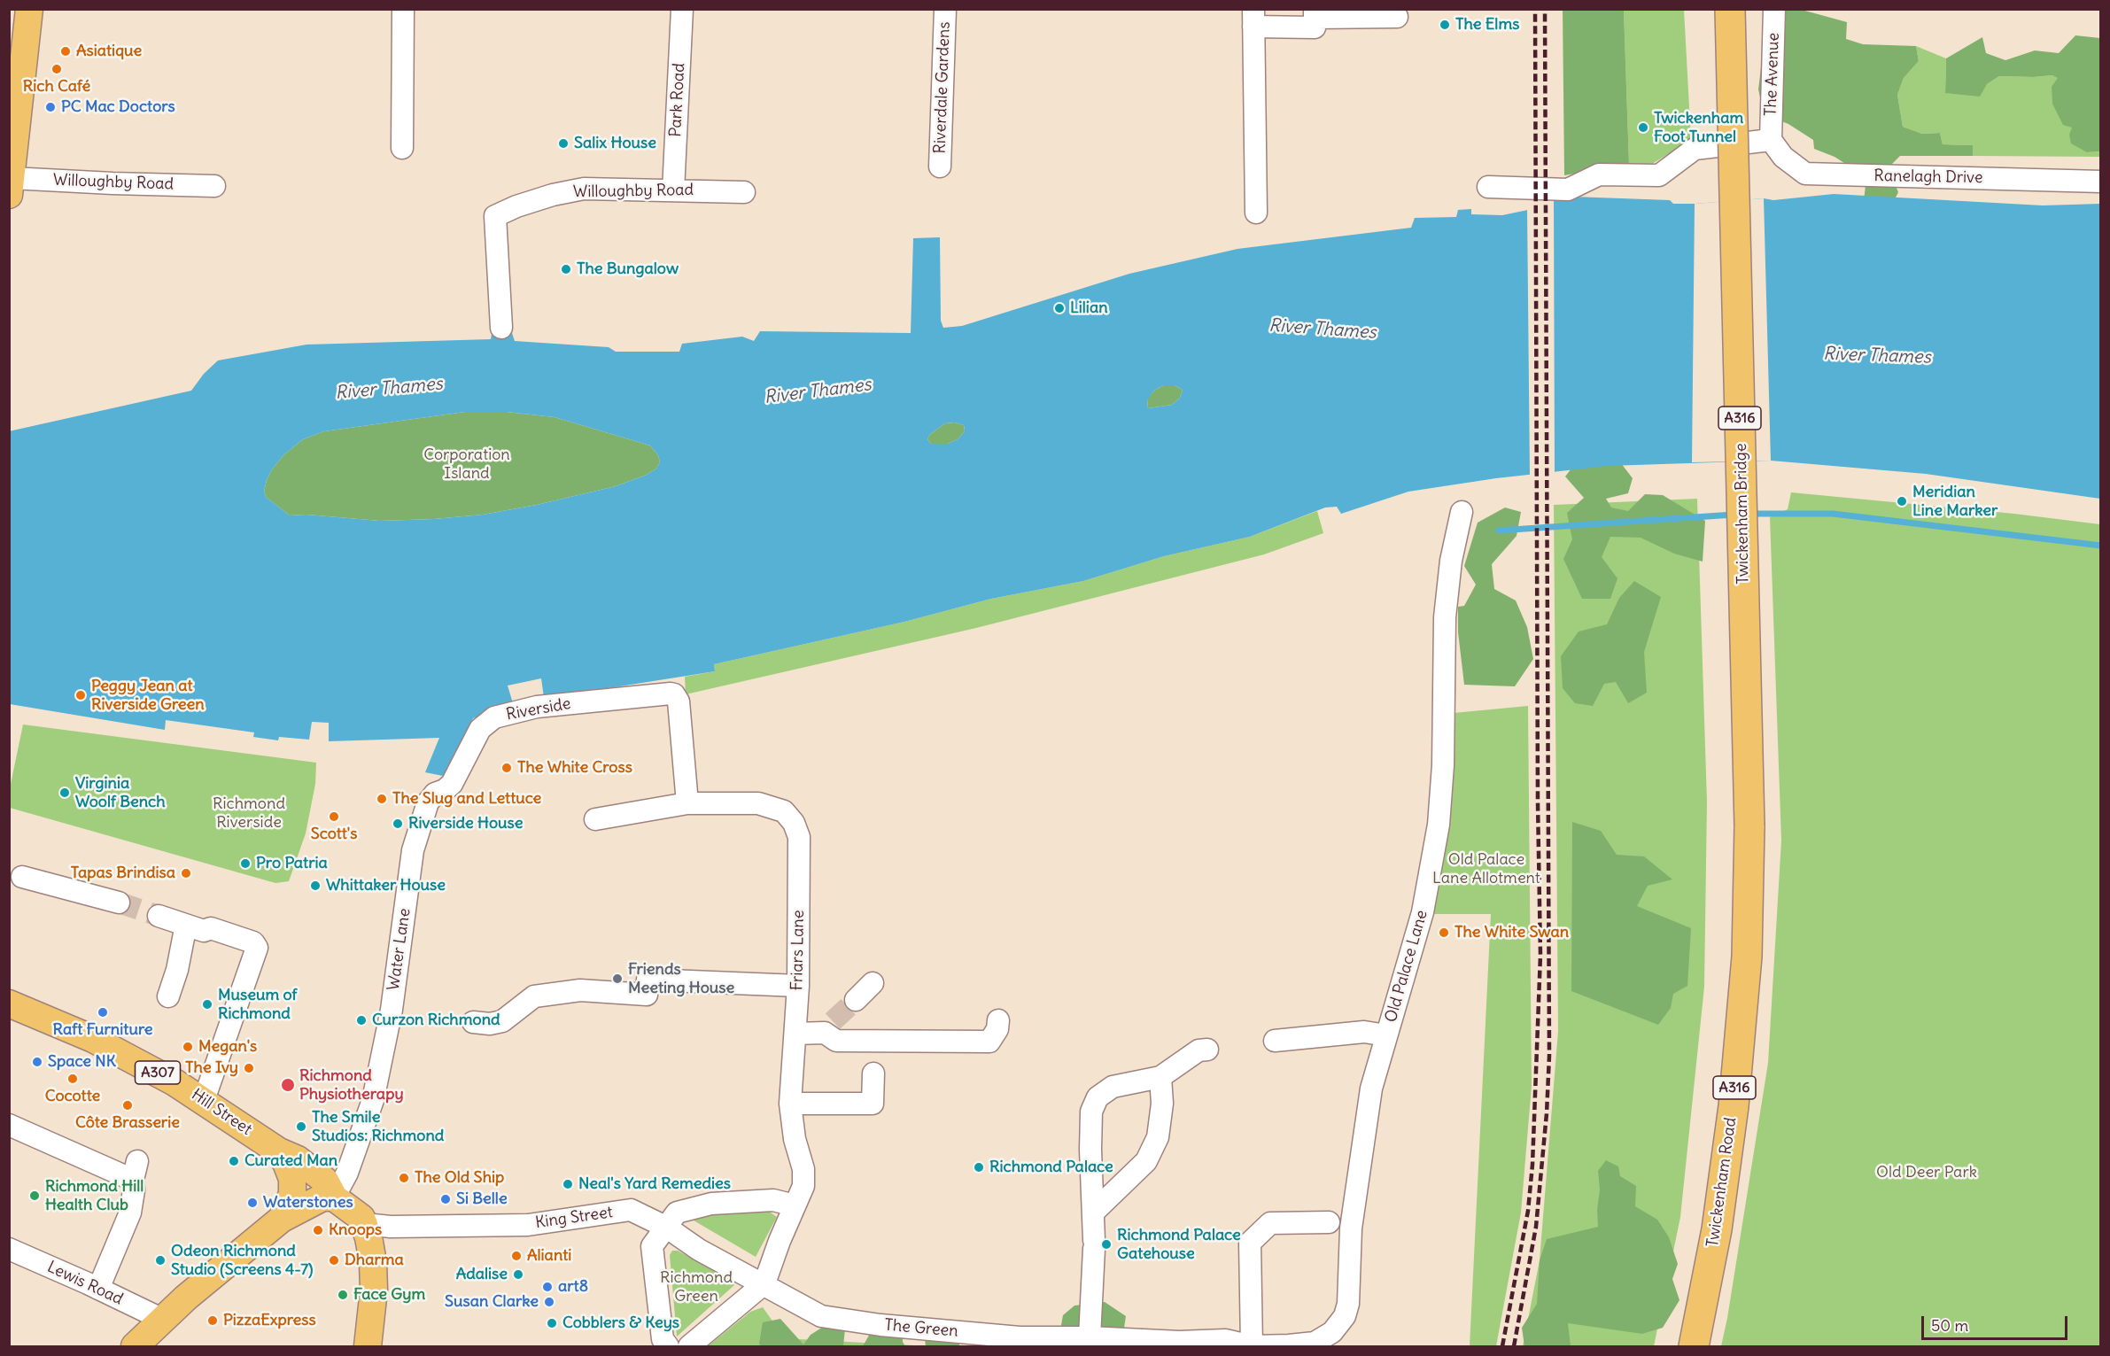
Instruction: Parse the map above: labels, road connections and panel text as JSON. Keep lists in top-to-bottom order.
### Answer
{
  "streets": {
    "highway": ["A316", "Twickenham Bridge", "Twickenham Road"],
    "main road": ["A307", "Hill Street"],
    "street": [
      "The Avenue",
      "Riverdale Gardens",
      "Park Road",
      "Ranelagh Drive",
      "Willoughby Road",
      "Riverside",
      "Water Lane",
      "Friars Lane",
      "Old Palace Lane",
      "King Street",
      "Lewis Road",
      "The Green"
    ]
  },
  "crossings": [
    ["The Avenue", "Ranelagh Drive"],
    ["Park Road", "Willoughby Road"],
    ["Twickenham Bridge", "Twickenham Road"],
    ["Riverside", "Water Lane"],
    ["Riverside", "Friars Lane"],
    ["Water Lane", "A307"],
    ["Water Lane", "Hill Street"],
    ["Friars Lane", "King Street"],
    ["Friars Lane", "The Green"],
    ["Old Palace Lane", "The Green"],
    ["A307", "Hill Street"],
    ["A307", "King Street"],
    ["A307", "Lewis Road"],
    ["King Street", "The Green"]
  ],
  "water": ["River Thames"],
  "parks": [
    "Corporation Island",
    "Richmond Riverside",
    "Old Palace Lane Allotment",
    "Old Deer Park",
    "Richmond Green"
  ],
  "places": [
    "The Elms",
    "Asiatique",
    "Rich Café",
    "PC Mac Doctors",
    "Twickenham Foot Tunnel",
    "Salix House",
    "The Bungalow",
    "Lilian",
    "Meridian Line Marker",
    "Peggy Jean at Riverside Green",
    "The White Cross",
    "Virginia Woolf Bench",
    "The Slug and Lettuce",
    "Scott's",
    "Riverside House",
    "Pro Patria",
    "Tapas Brindisa",
    "Whittaker House",
    "The White Swan",
    "Friends Meeting House",
    "Museum of Richmond",
    "Raft Furniture",
    "Curzon Richmond",
    "Megan's",
    "Space NK",
    "The Ivy",
    "Cocotte",
    "Richmond Physiotherapy",
    "Côte Brasserie",
    "The Smile Studios: Richmond",
    "Curated Man",
    "Richmond Palace",
    "The Old Ship",
    "Neal's Yard Remedies",
    "Richmond Hill Health Club",
    "Si Belle",
    "Waterstones",
    "Knoops",
    "Richmond Palace Gatehouse",
    "Alianti",
    "Odeon Richmond Studio (Screens 4-7)",
    "Dharma",
    "Adalise",
    "art8",
    "Face Gym",
    "Susan Clarke",
    "PizzaExpress",
    "Cobblers & Keys"
  ],
  "scale_bar": "50 m"
}
